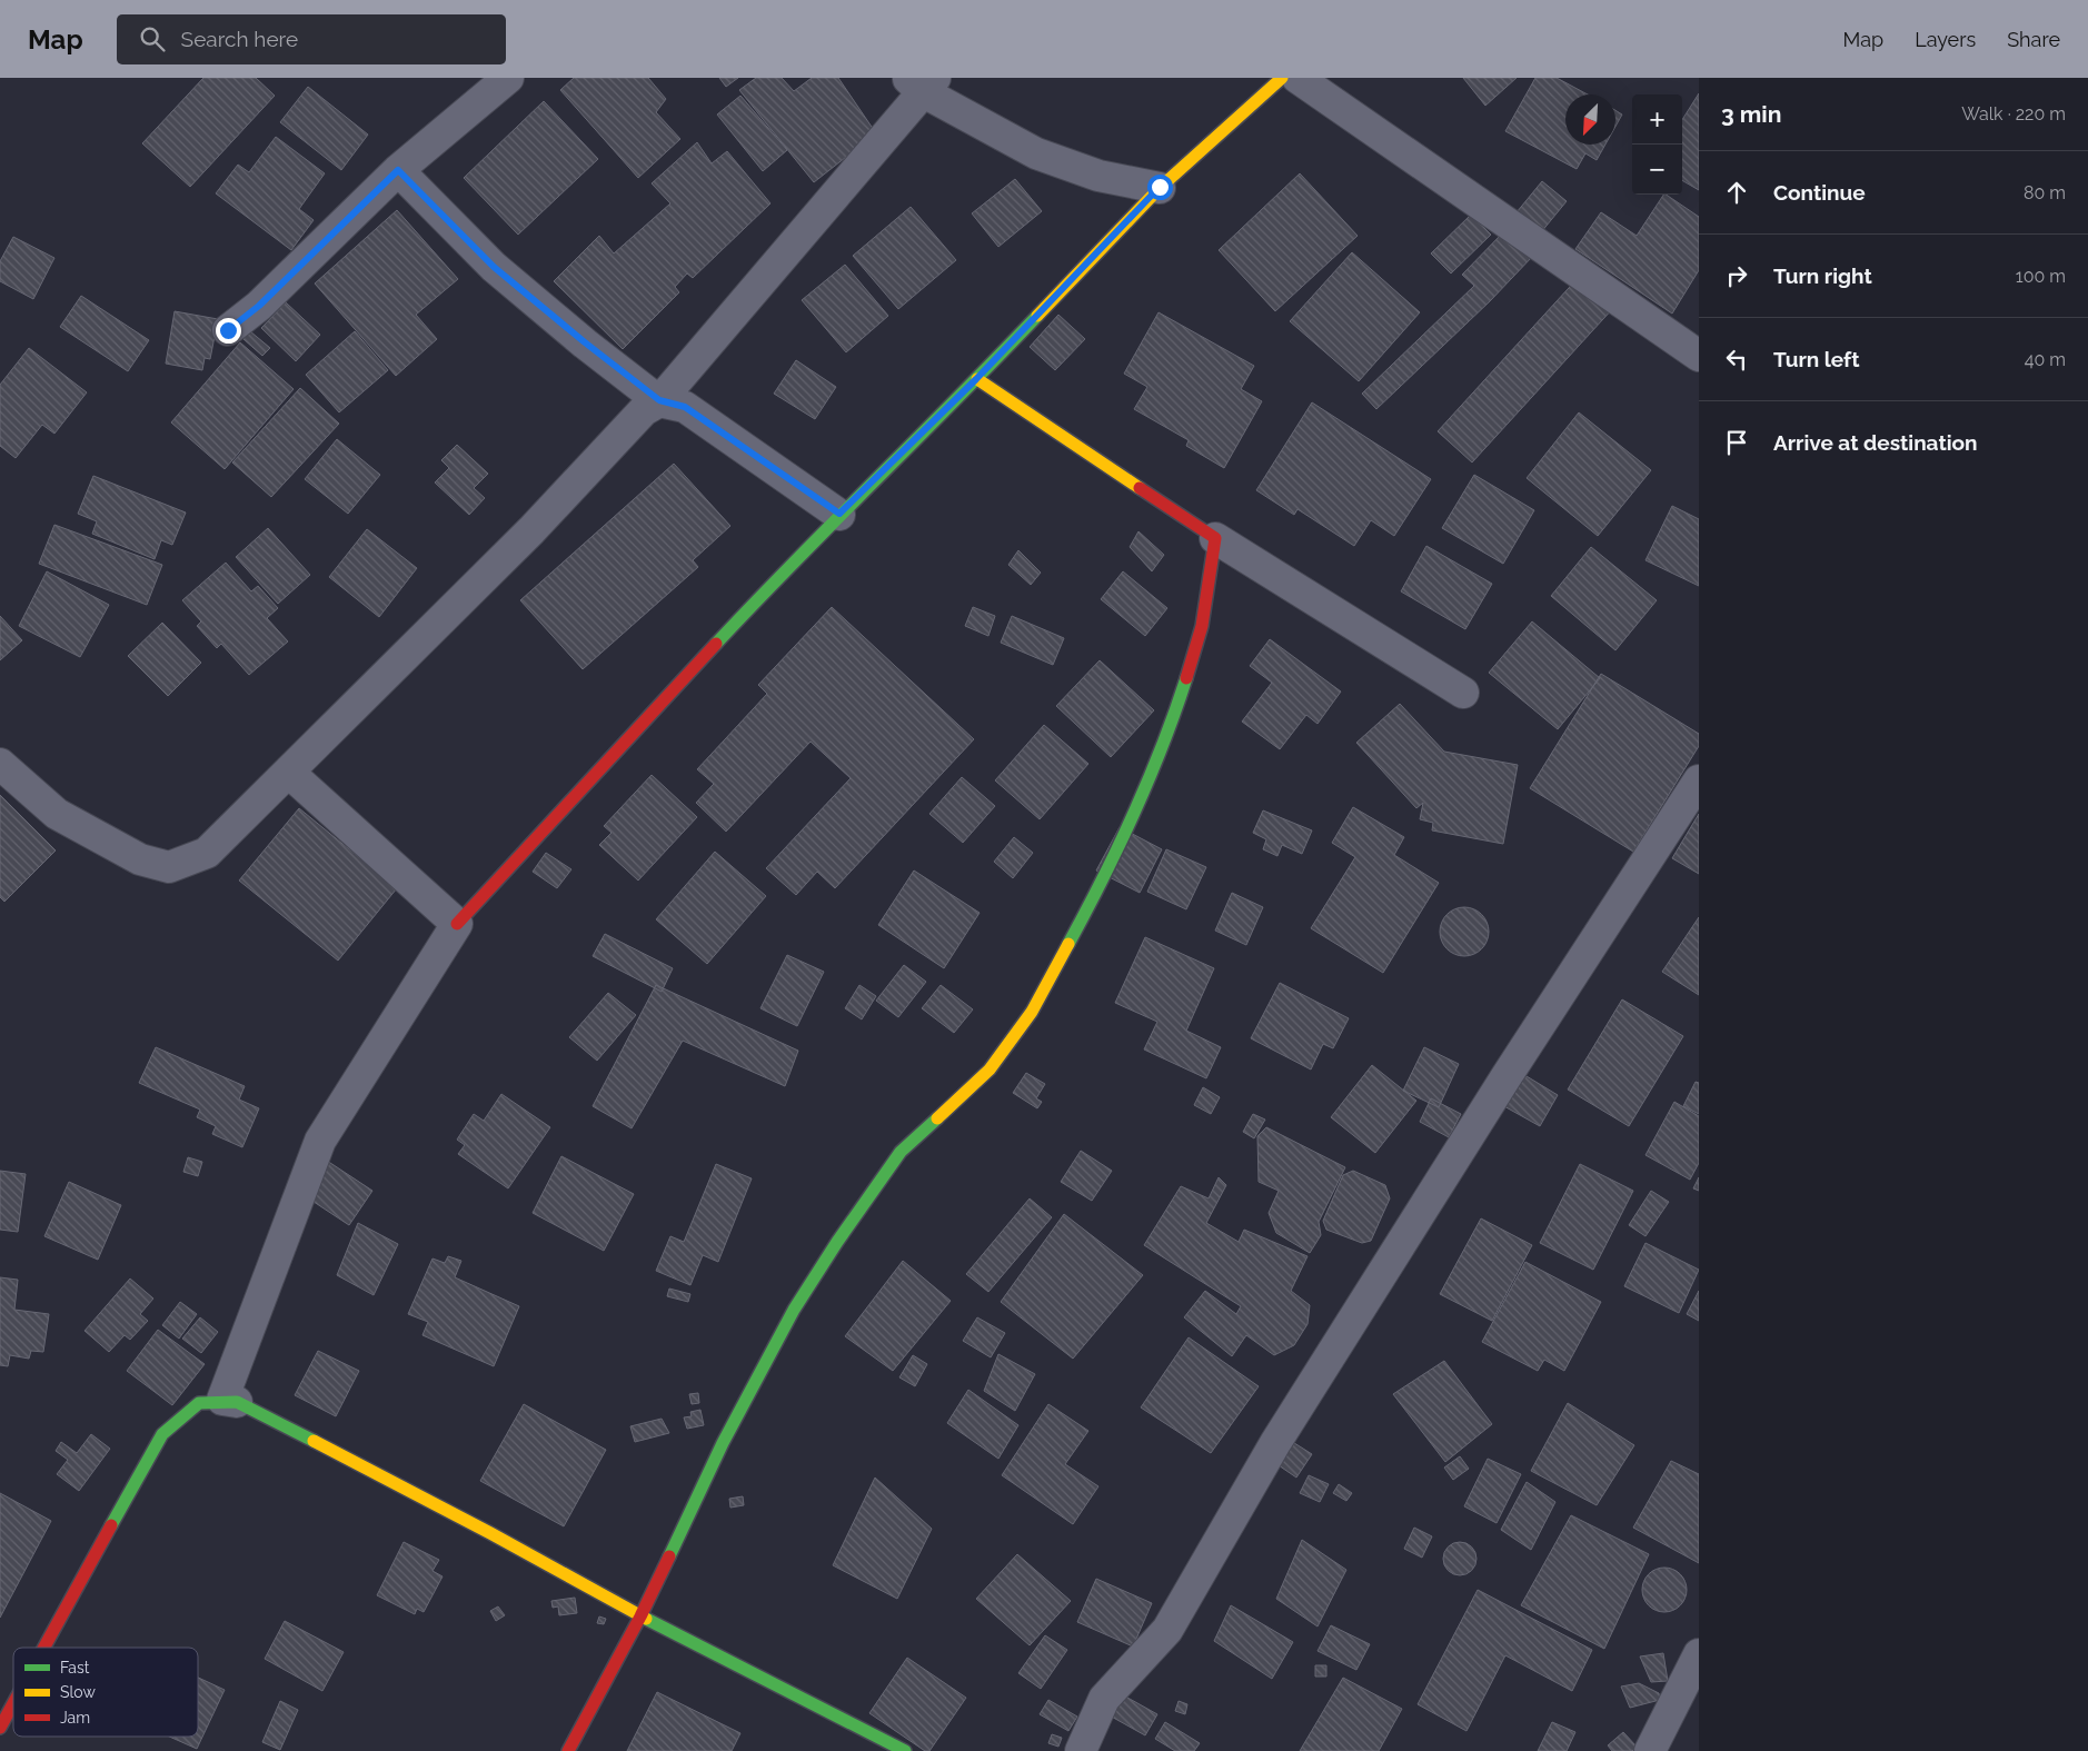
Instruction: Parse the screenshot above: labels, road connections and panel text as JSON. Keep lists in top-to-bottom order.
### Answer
{
  "legend": ["Fast", "Slow", "Jam"],
  "north": "bottom left",
  "page": {
    "header": "Map",
    "search": "Search here",
    "nav": ["Map", "Layers", "Share"],
    "heading": ["3 min", "Walk · 220 m"],
    "map_buttons": ["+", "−"],
    "list": [
      ["Continue", "80 m"],
      ["Turn right", "100 m"],
      ["Turn left", "40 m"],
      "Arrive at destination"
    ]
  }
}
